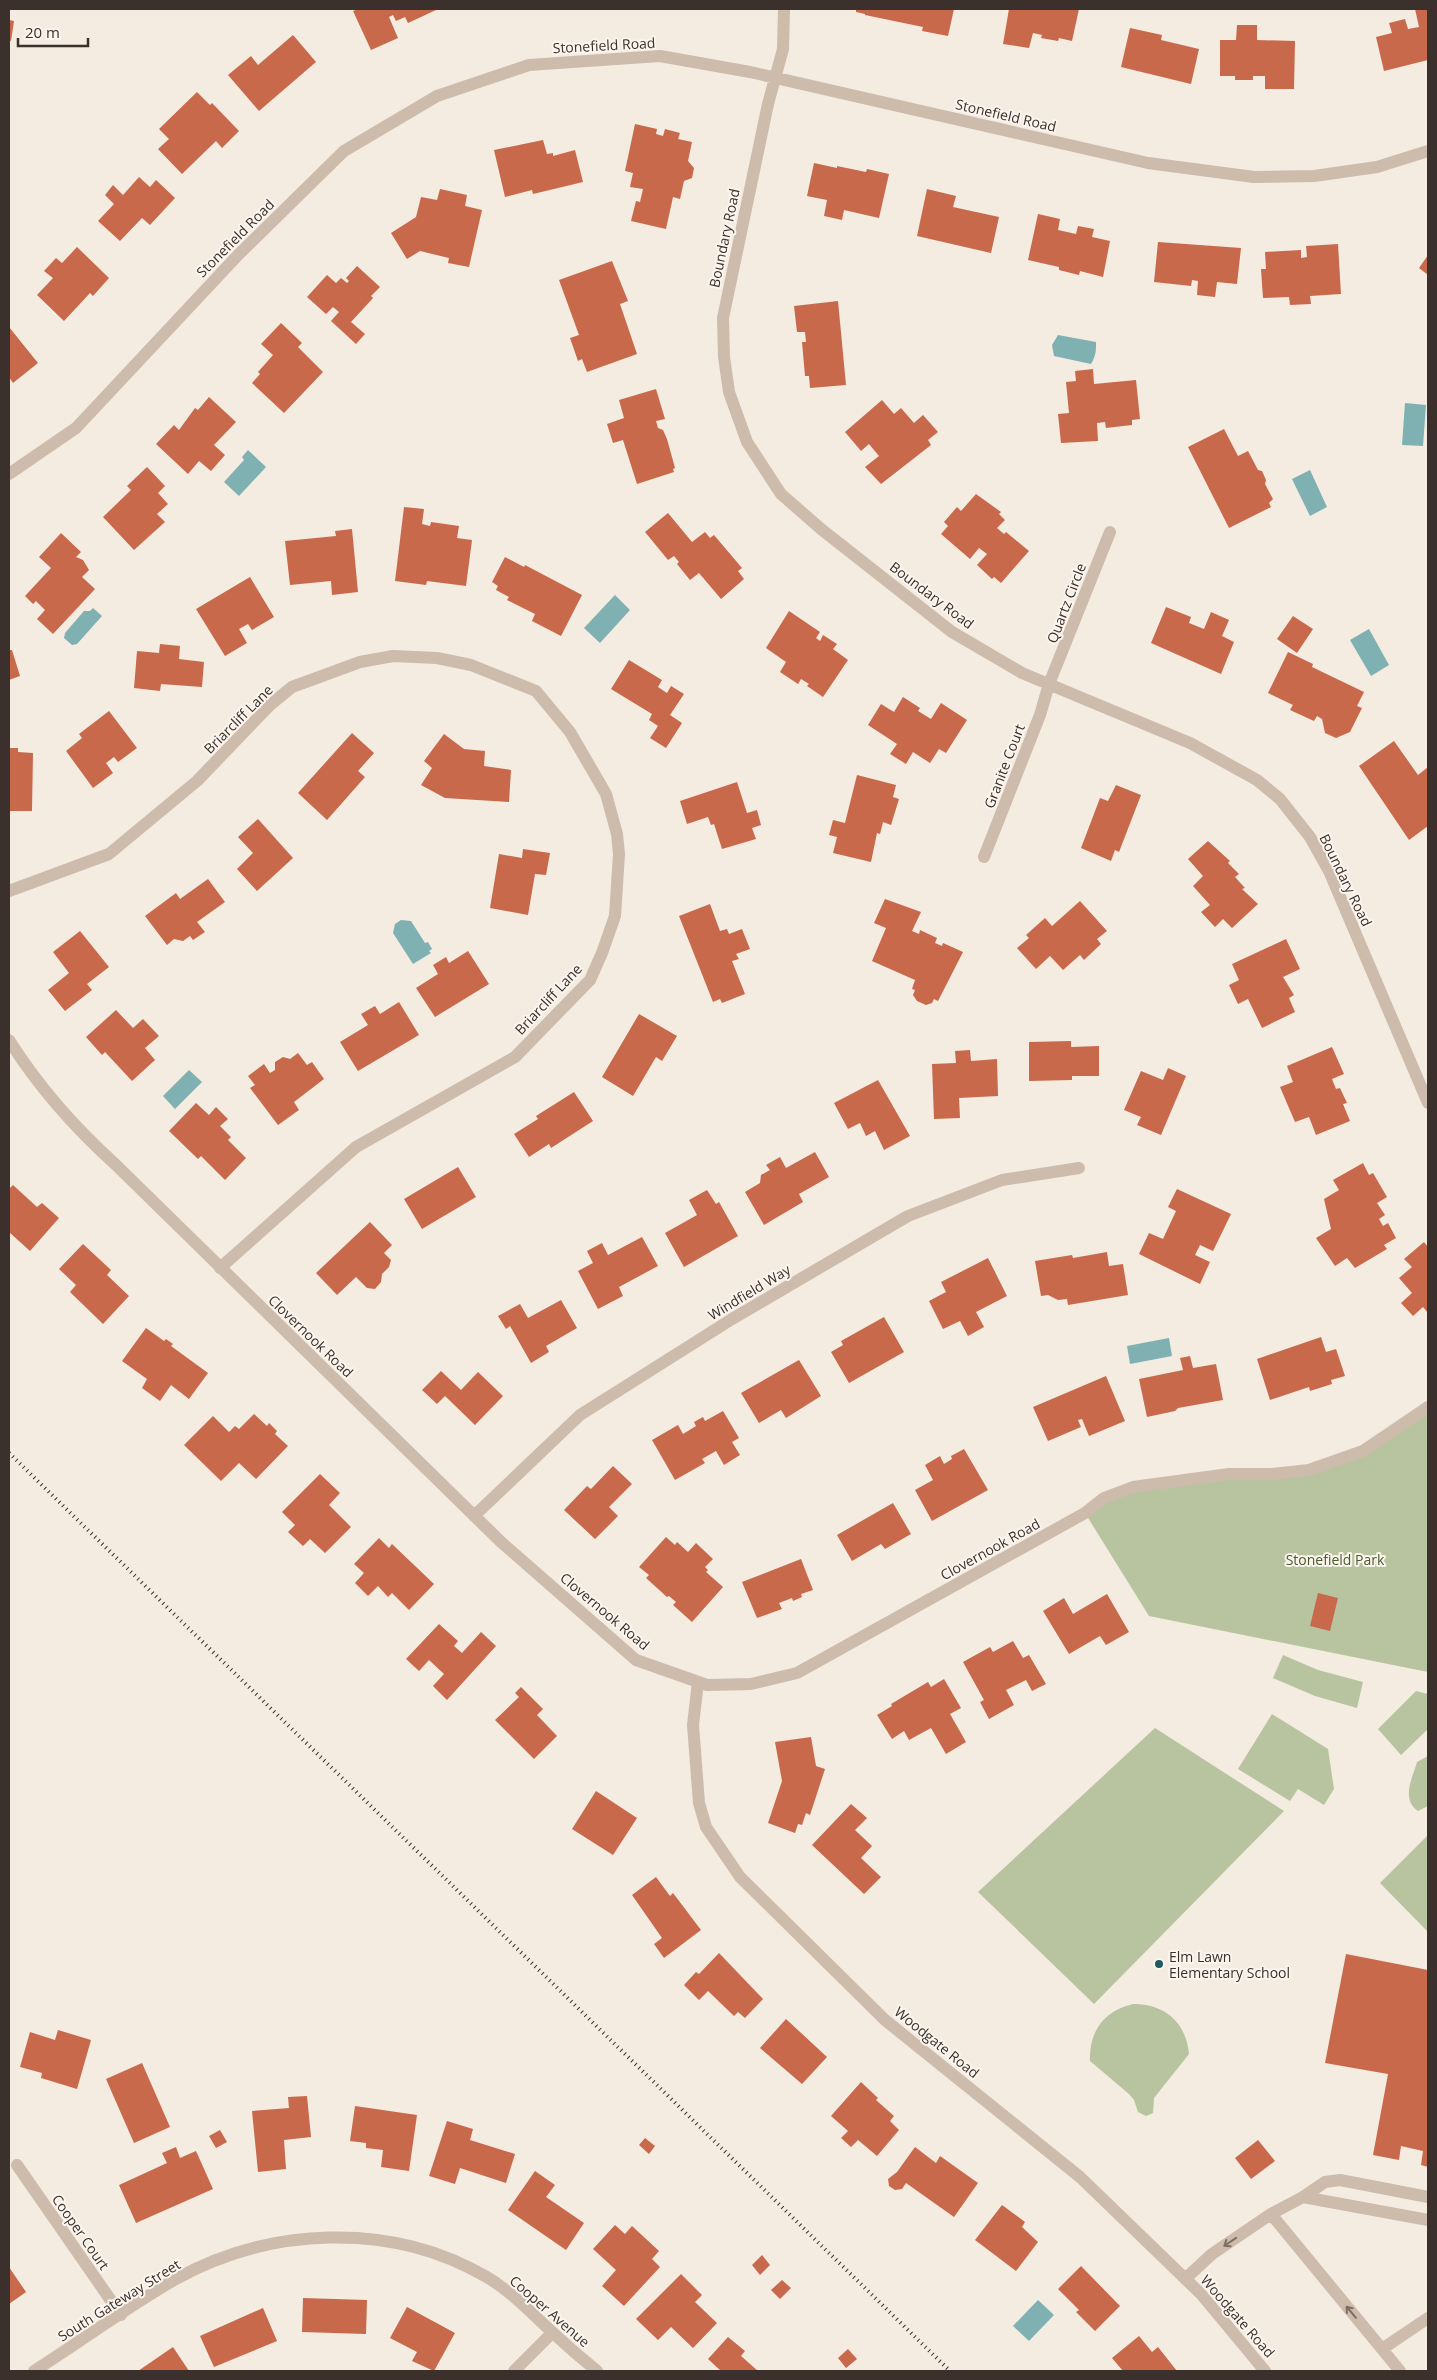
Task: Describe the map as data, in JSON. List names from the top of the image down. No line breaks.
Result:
{"streets":{"street":["Stonefield Road","Boundary Road","Quartz Circle","Briarcliff Lane","Granite Court","Windfield Way","Clovernook Road","Woodgate Road","Cooper Court","South Gateway Street","Cooper Avenue"]},"crossings":[["Stonefield Road","Boundary Road"],["Boundary Road","Quartz Circle"],["Boundary Road","Granite Court"],["Quartz Circle","Granite Court"],["Briarcliff Lane","Clovernook Road"],["Windfield Way","Clovernook Road"],["Clovernook Road","Woodgate Road"],["Cooper Court","South Gateway Street"],["South Gateway Street","Cooper Avenue"]],"parks":["Stonefield Park"],"places":["Elm Lawn Elementary School"],"scale_bar":"20 m"}
